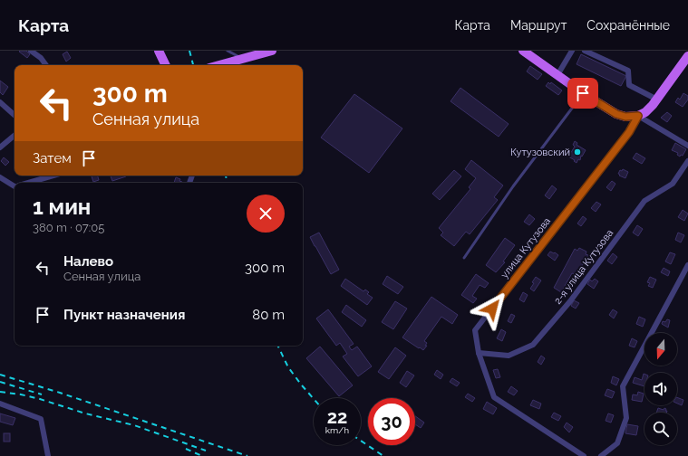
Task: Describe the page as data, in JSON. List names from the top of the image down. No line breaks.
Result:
{"streets":{"main road":["улица Кутузова"],"street":["2-я улица Кутузова"]},"crossings":[["улица Кутузова","2-я улица Кутузова"]],"places":["Кутузовский"],"north":"bottom","page":{"header":"Карта","nav":["Карта","Маршрут","Сохранённые"],"turn":["300 m","Сенная улица"],"then":"Затем","heading":["1 мин","380 m · 07:05"],"list":[{"name":"Налево","note":"Сенная улица","value":"300 m"},{"name":"Пункт назначения","value":"80 m"}],"speed":"22 km/h","limit":"30"}}
